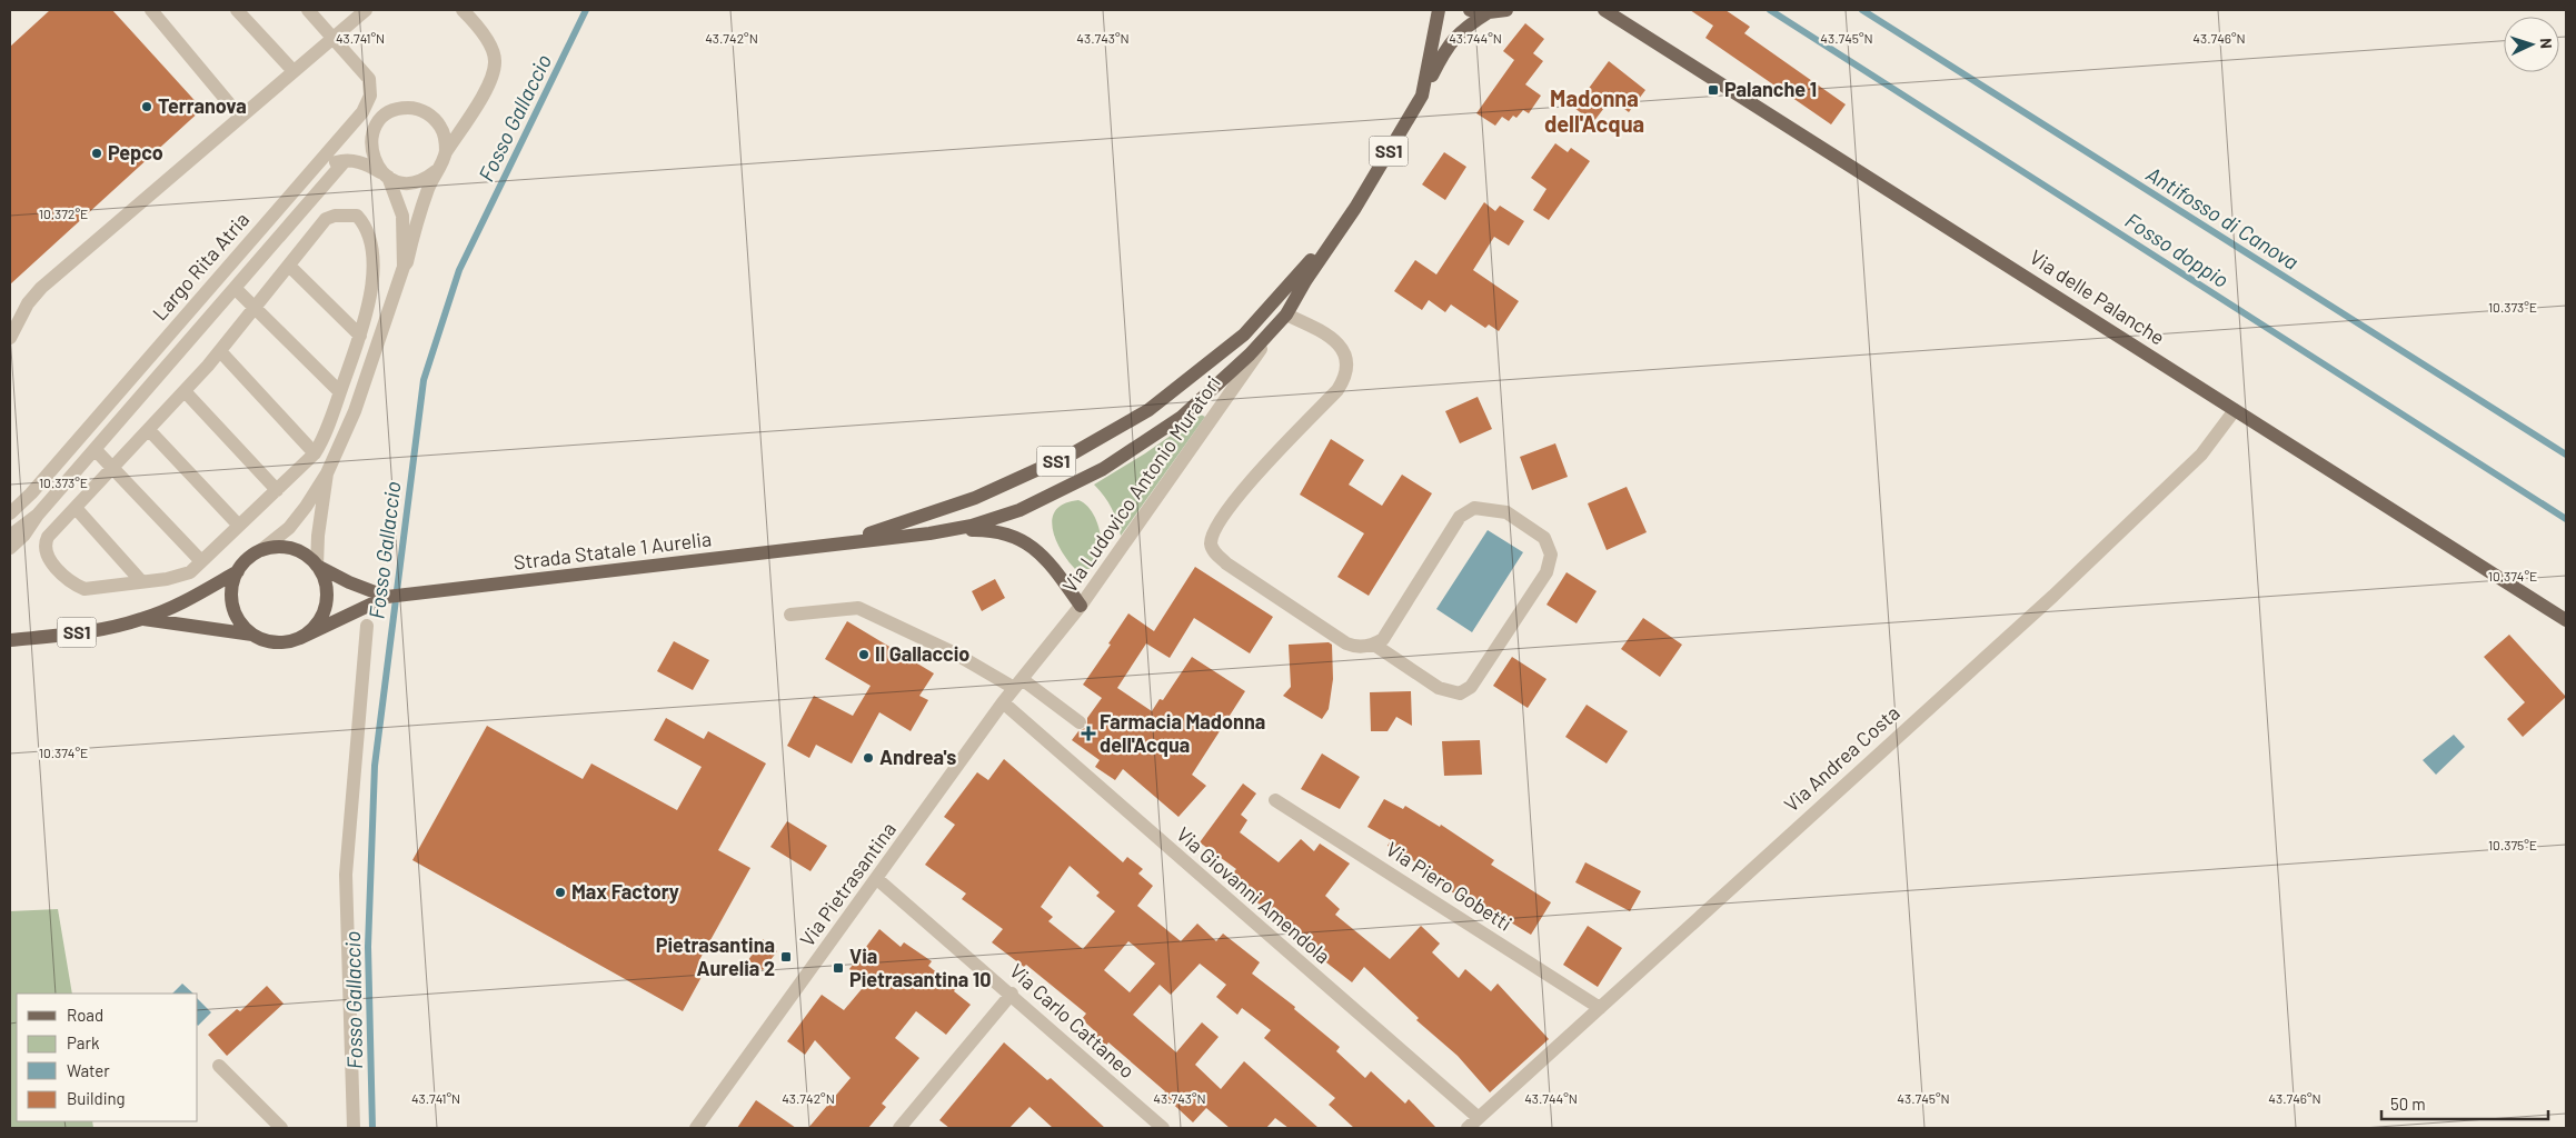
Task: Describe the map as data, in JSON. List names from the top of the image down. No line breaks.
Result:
{"streets":{"main road":["SS1","Via delle Palanche","Strada Statale 1 Aurelia"],"street":["Largo Rita Atria","Via Ludovico Antonio Muratori","Via Andrea Costa","Via Pietrasantina","Via Piero Gobetti","Via Giovanni Amendola","Via Carlo Cattaneo"]},"crossings":[["SS1","Strada Statale 1 Aurelia"],["Via delle Palanche","Via Andrea Costa"],["Via Ludovico Antonio Muratori","Strada Statale 1 Aurelia"],["Via Ludovico Antonio Muratori","Via Pietrasantina"],["Via Andrea Costa","Via Piero Gobetti"],["Via Andrea Costa","Via Giovanni Amendola"],["Via Pietrasantina","Via Giovanni Amendola"],["Via Pietrasantina","Via Carlo Cattaneo"]],"districts":["Madonna dell'Acqua"],"water":["Fosso Gallaccio","Antifosso di Canova","Fosso doppio"],"places":{"transit":["Palanche 1","Pietrasantina Aurelia 2","Via Pietrasantina 10"],"other":["Terranova","Pepco","Il Gallaccio","Andrea's","Max Factory"],"health":["Farmacia Madonna dell'Acqua"]},"legend":["Road","Park","Water","Building"],"scale_bar":"50 m","north":"right","coordinates":["43.741°N","43.742°N","43.743°N","43.744°N","43.745°N","43.746°N","10.372°E","10.373°E","10.374°E","10.375°E"]}
